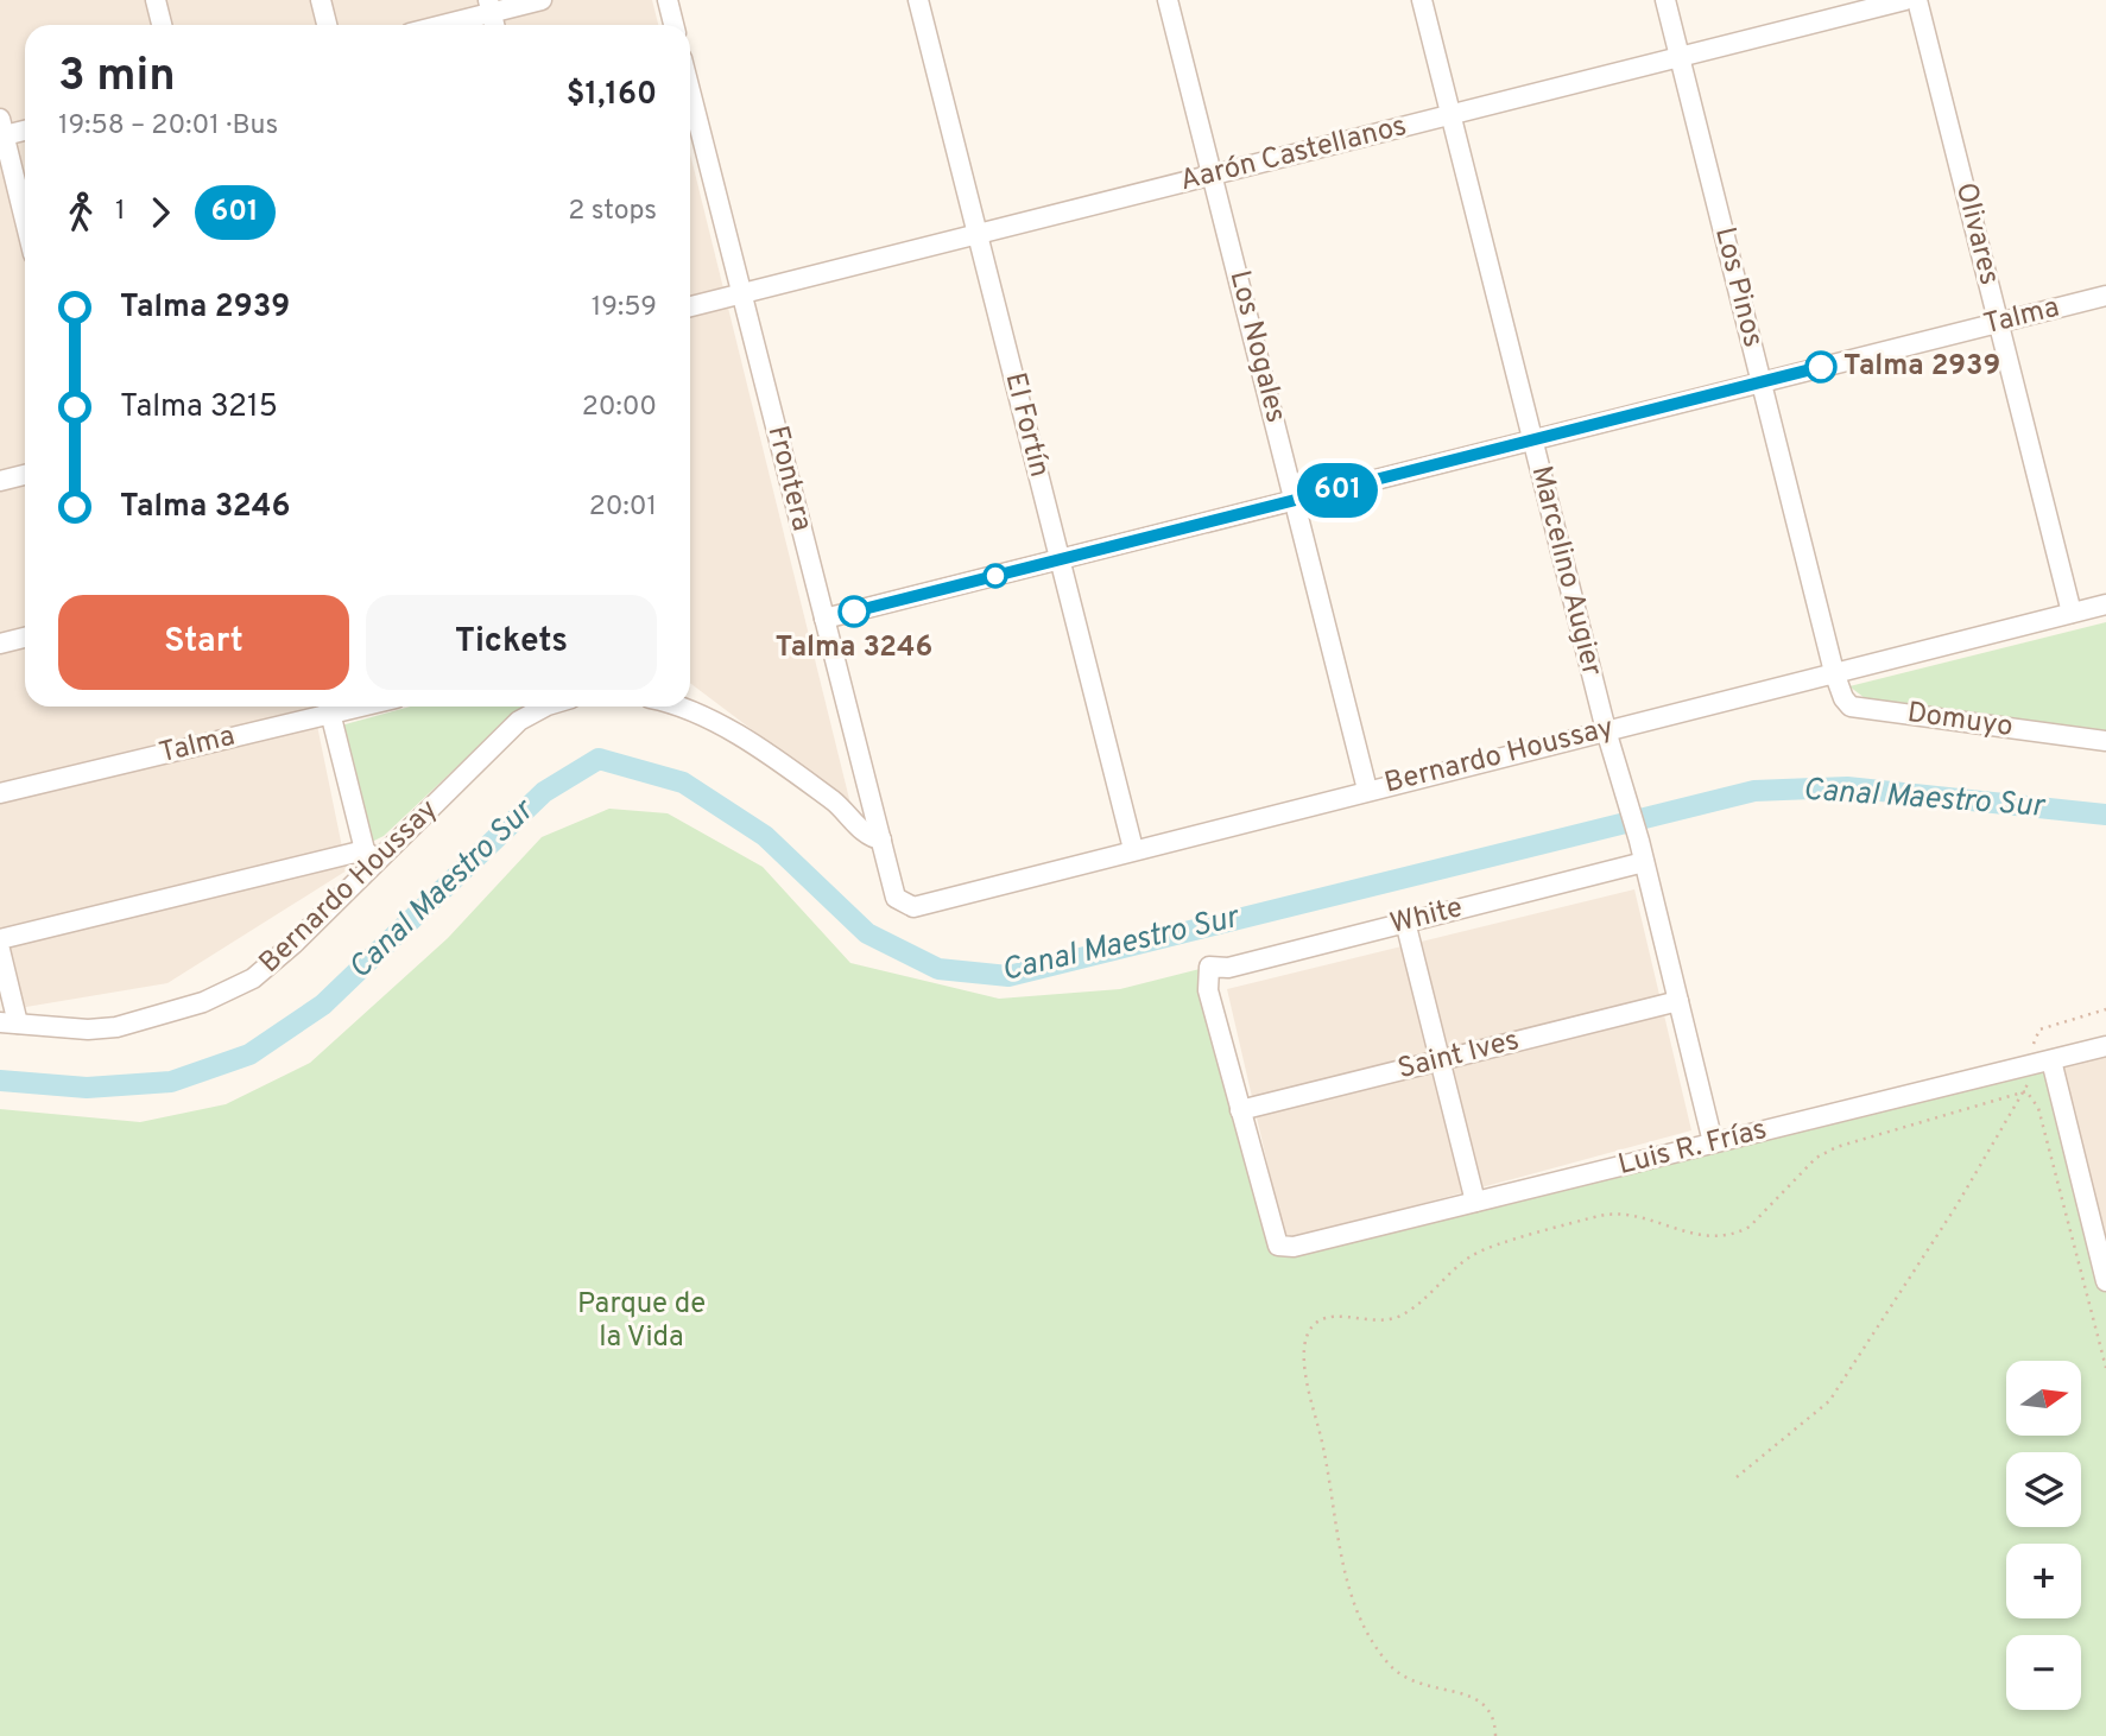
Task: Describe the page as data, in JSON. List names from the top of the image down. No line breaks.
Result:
{"streets":{"street":["Aarón Castellanos","Olivares","Los Pinos","Talma","Los Nogales","El Fortín","Frontera","Marcelino Augier","Domuyo","Bernardo Houssay","White","Saint Ives","Luis R. Frías"]},"crossings":[["Aarón Castellanos","Los Pinos"],["Aarón Castellanos","Los Nogales"],["Aarón Castellanos","El Fortín"],["Aarón Castellanos","Frontera"],["Aarón Castellanos","Marcelino Augier"],["Olivares","Talma"],["Olivares","Bernardo Houssay"],["Los Pinos","Talma"],["Los Pinos","Domuyo"],["Los Pinos","Bernardo Houssay"],["Talma","Los Nogales"],["Talma","El Fortín"],["Talma","Frontera"],["Talma","Marcelino Augier"],["Los Nogales","Bernardo Houssay"],["El Fortín","Bernardo Houssay"],["Frontera","Bernardo Houssay"],["Marcelino Augier","Bernardo Houssay"],["Marcelino Augier","White"],["Marcelino Augier","Saint Ives"],["Marcelino Augier","Luis R. Frías"],["Domuyo","Bernardo Houssay"],["White","Saint Ives"],["White","Luis R. Frías"],["Saint Ives","Luis R. Frías"]],"water":["Canal Maestro Sur"],"parks":["Parque de la Vida"],"places":["Talma 2939","Talma 3246"],"lines":["bus line 601"],"north":"right","page":{"on_map":"601","heading":["3 min","19:58 – 20:01 · Bus","$1,160"],"legs":["1","601","2 stops"],"list":[{"name":"Talma 2939","value":"19:59"},{"name":"Talma 3215","value":"20:00"},{"name":"Talma 3246","value":"20:01"}],"buttons":["Start","Tickets"],"map_buttons":["+","−"]}}
